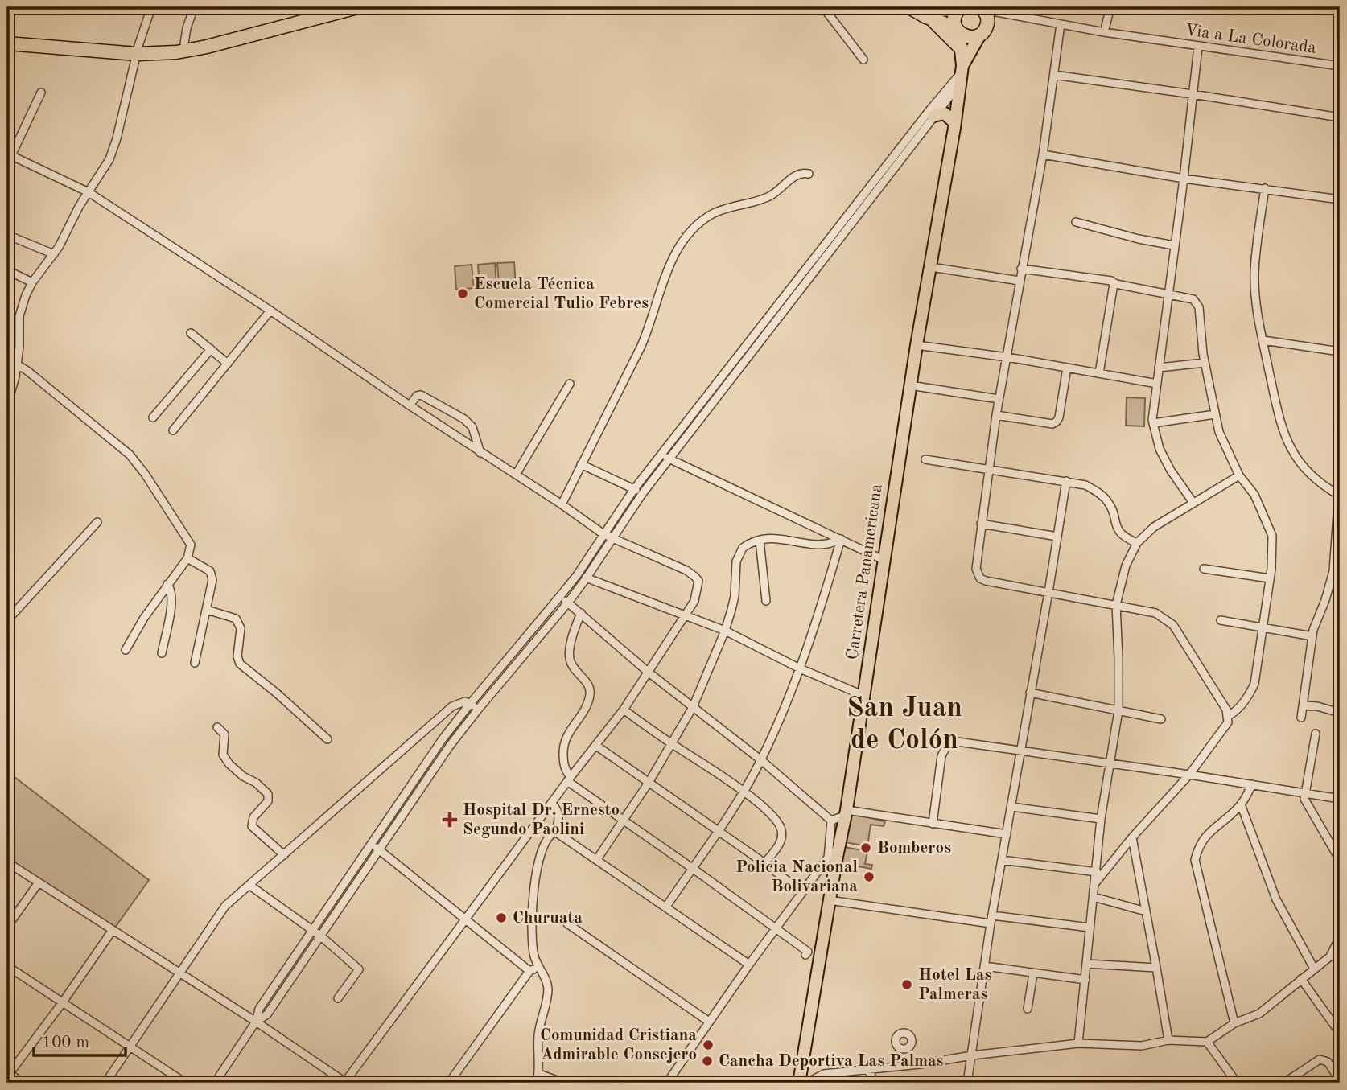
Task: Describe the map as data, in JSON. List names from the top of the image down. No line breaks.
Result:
{"streets":{"main road":["Carretera Panamericana"],"street":["Via a La Colorada"]},"crossings":[["Via a La Colorada","Carretera Panamericana"]],"districts":["San Juan de Colón"],"places":{"other":["Escuela Técnica Comercial Tulio Febres","Bomberos","Policia Nacional Bolivariana","Churuata","Hotel Las Palmeras","Comunidad Cristiana Admirable Consejero","Cancha Deportiva Las Palmas"],"health":["Hospital Dr. Ernesto Segundo Paolini"]},"scale_bar":"100 m"}
